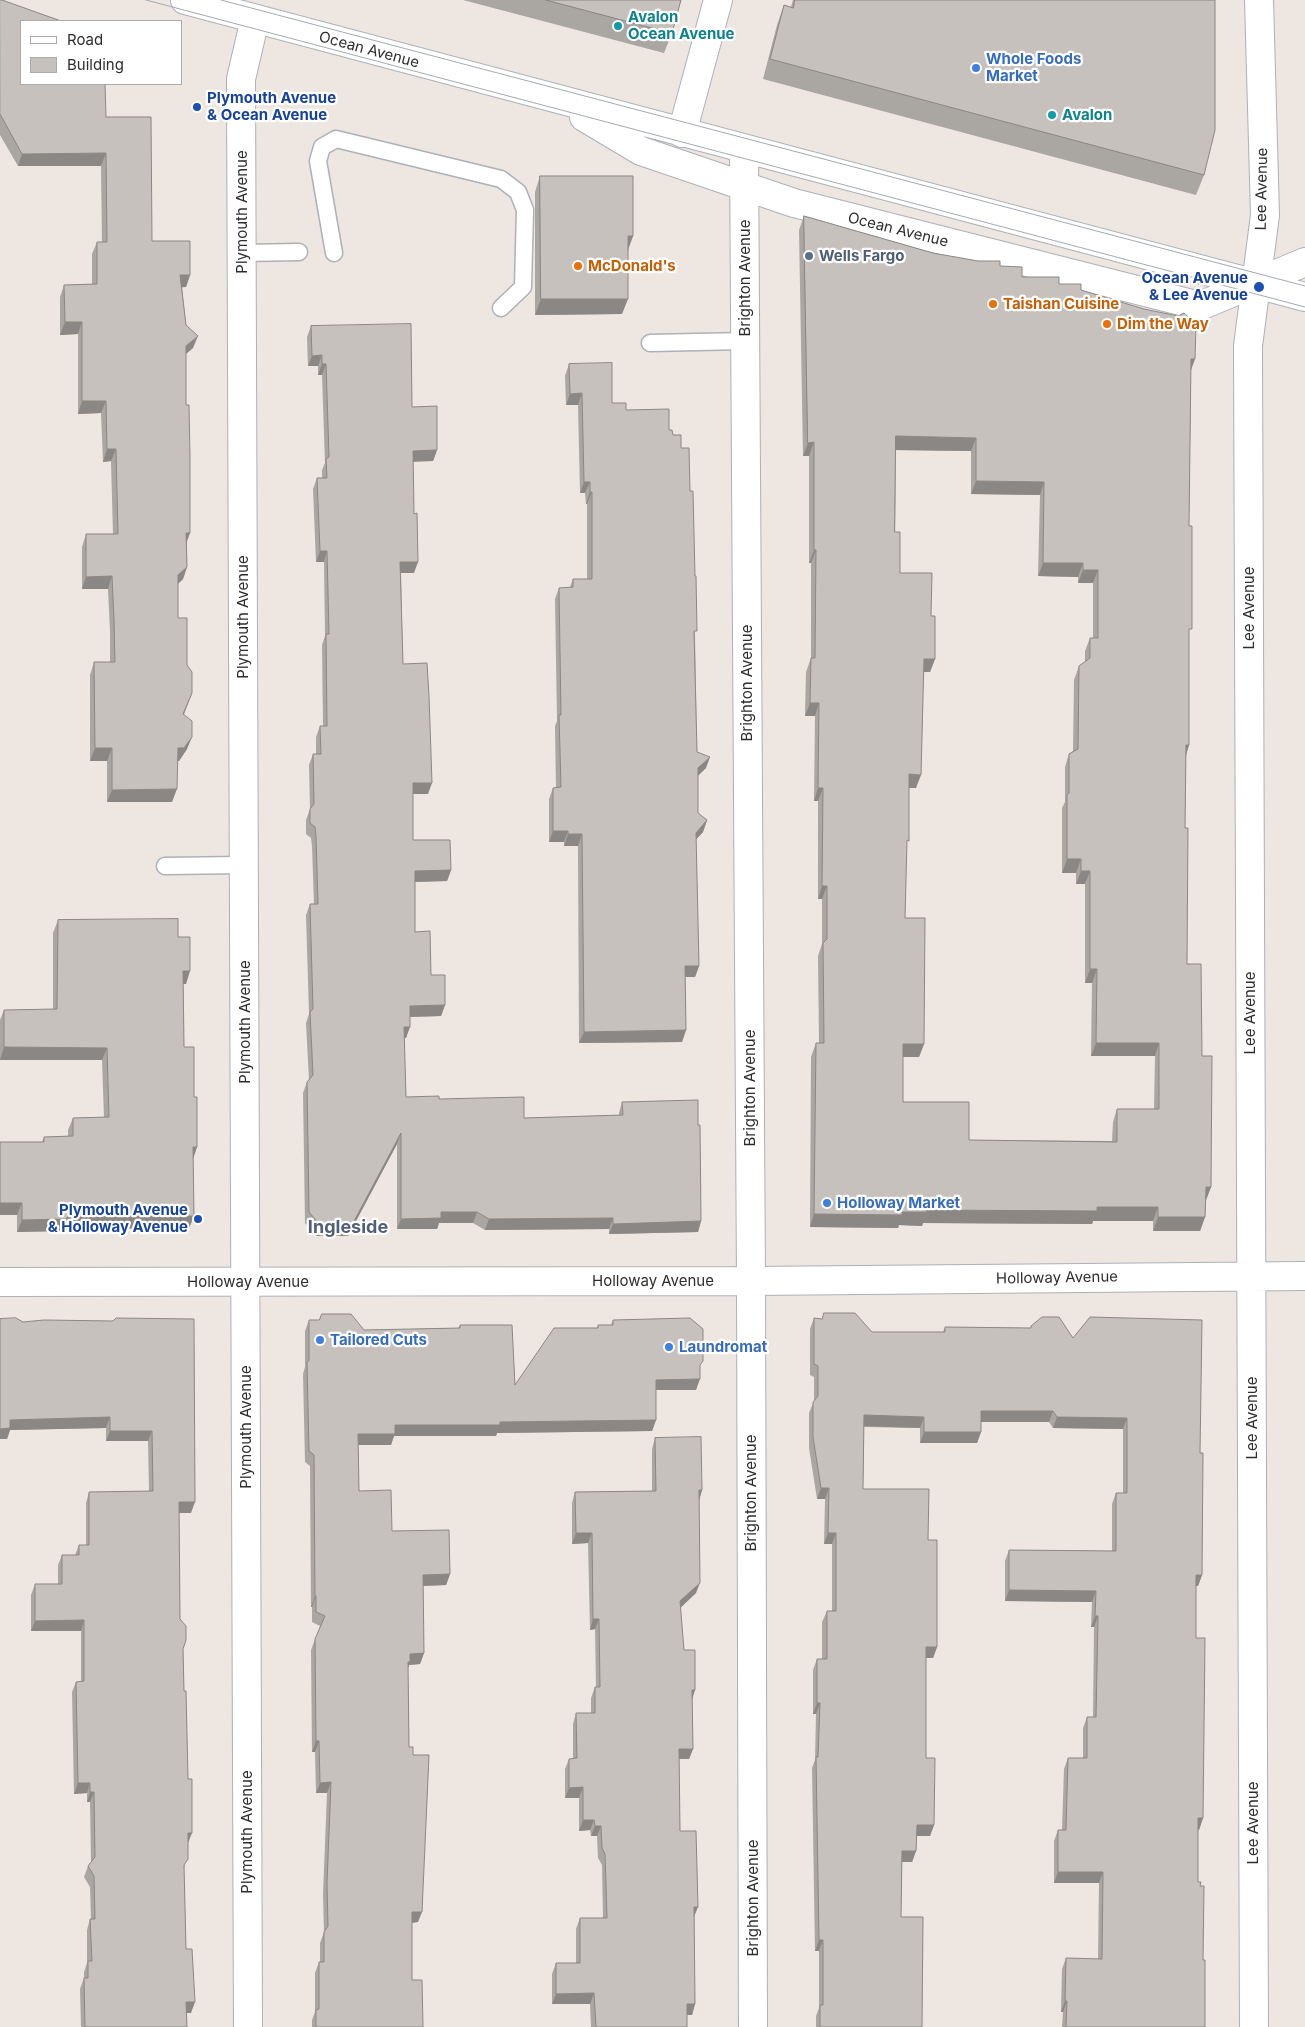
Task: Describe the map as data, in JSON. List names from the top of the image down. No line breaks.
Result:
{"streets":{"street":["Ocean Avenue","Lee Avenue","Plymouth Avenue","Brighton Avenue","Holloway Avenue"]},"crossings":[["Ocean Avenue","Lee Avenue"],["Ocean Avenue","Plymouth Avenue"],["Ocean Avenue","Brighton Avenue"],["Lee Avenue","Holloway Avenue"],["Plymouth Avenue","Holloway Avenue"],["Brighton Avenue","Holloway Avenue"]],"districts":["Ingleside"],"places":["Avalon Ocean Avenue","Whole Foods Market","Plymouth Avenue & Ocean Avenue","Avalon","Wells Fargo","McDonald's","Ocean Avenue & Lee Avenue","Taishan Cuisine","Dim the Way","Holloway Market","Plymouth Avenue & Holloway Avenue","Tailored Cuts","Laundromat"],"legend":["Road","Building"]}
